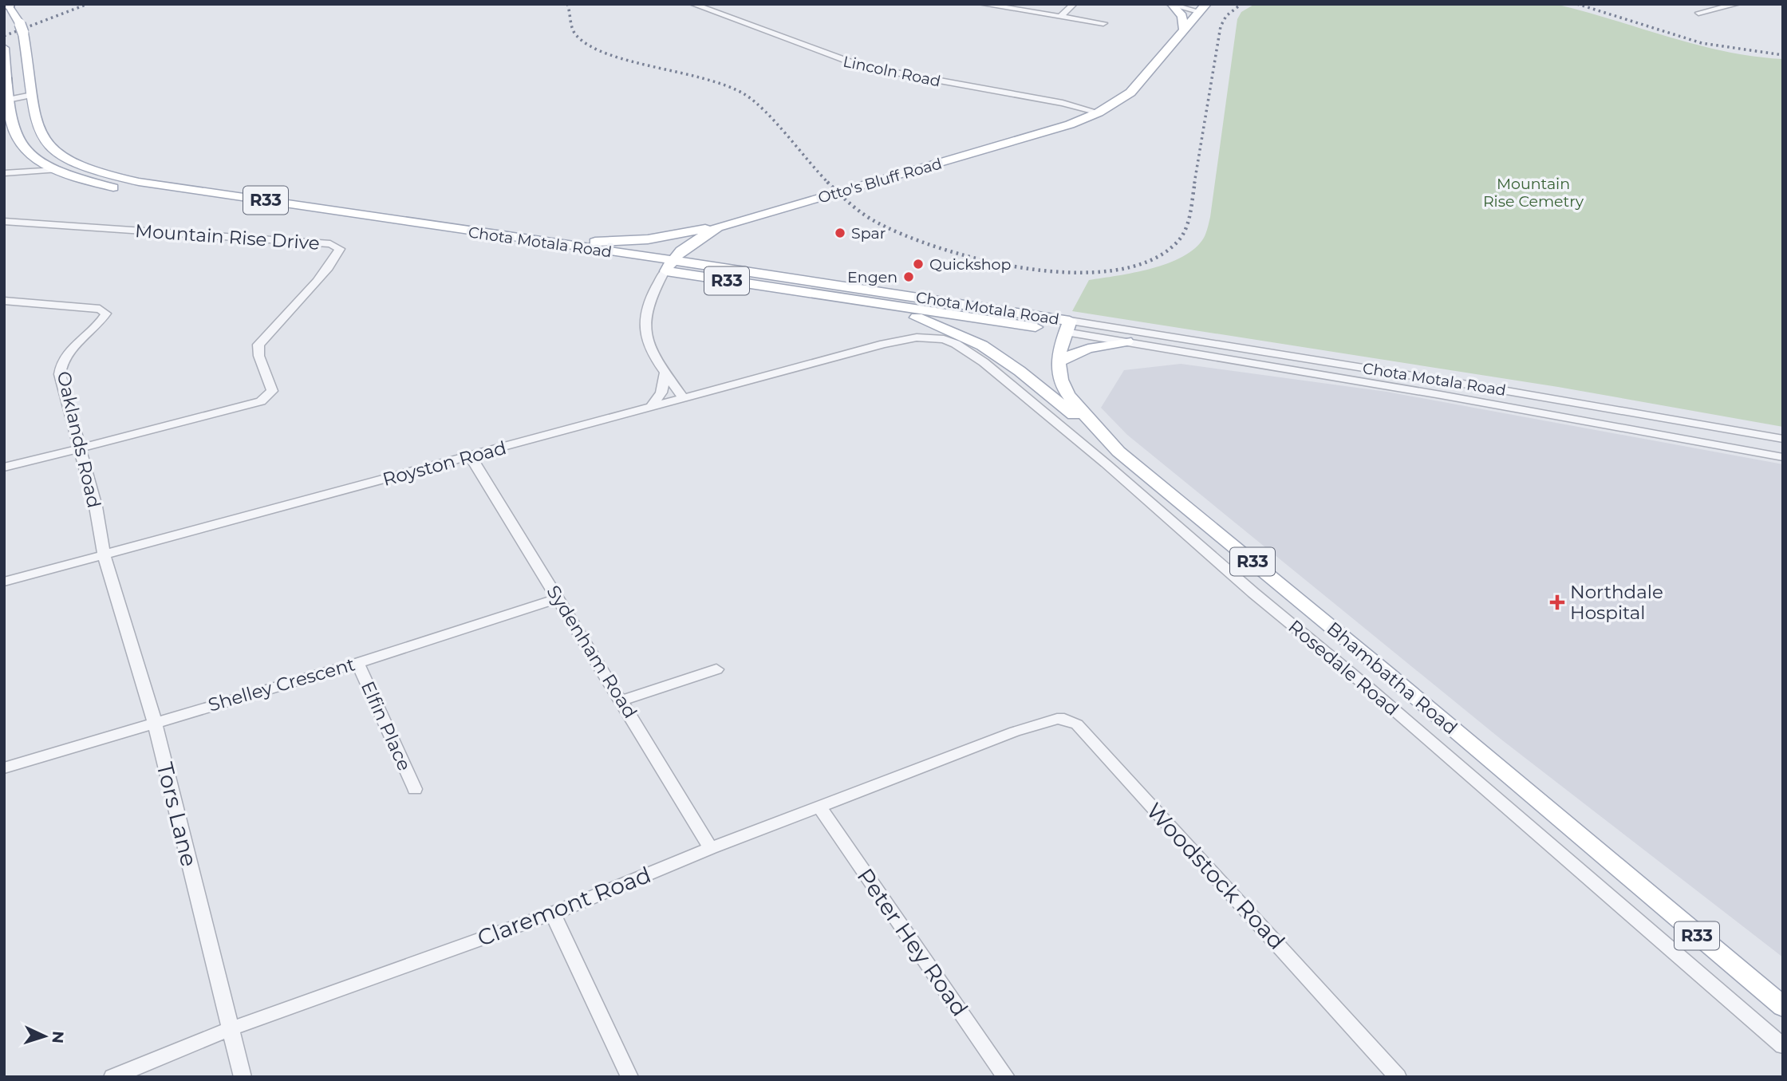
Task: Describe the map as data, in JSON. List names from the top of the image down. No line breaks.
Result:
{"streets":{"main road":["Otto's Bluff Road","R33","Chota Motala Road","Bhambatha Road"],"street":["Lincoln Road","Mountain Rise Drive","Oaklands Road","Royston Road","Sydenham Road","Rosedale Road","Shelley Crescent","Elfin Place","Tors Lane","Woodstock Road","Claremont Road","Peter Hey Road"]},"crossings":[["Lincoln Road","Otto's Bluff Road"],["Otto's Bluff Road","Chota Motala Road"],["Otto's Bluff Road","Royston Road"],["Mountain Rise Drive","Oaklands Road"],["Chota Motala Road","Bhambatha Road"],["Oaklands Road","Royston Road"],["Oaklands Road","Tors Lane"],["Royston Road","Sydenham Road"],["Royston Road","Rosedale Road"],["Royston Road","Tors Lane"],["Sydenham Road","Shelley Crescent"],["Sydenham Road","Claremont Road"],["Shelley Crescent","Elfin Place"],["Shelley Crescent","Tors Lane"],["Tors Lane","Claremont Road"],["Woodstock Road","Claremont Road"],["Claremont Road","Peter Hey Road"]],"parks":["Mountain Rise Cemetry"],"places":{"other":["Spar","Quickshop","Engen"],"health":["Northdale Hospital"]},"north":"right"}
